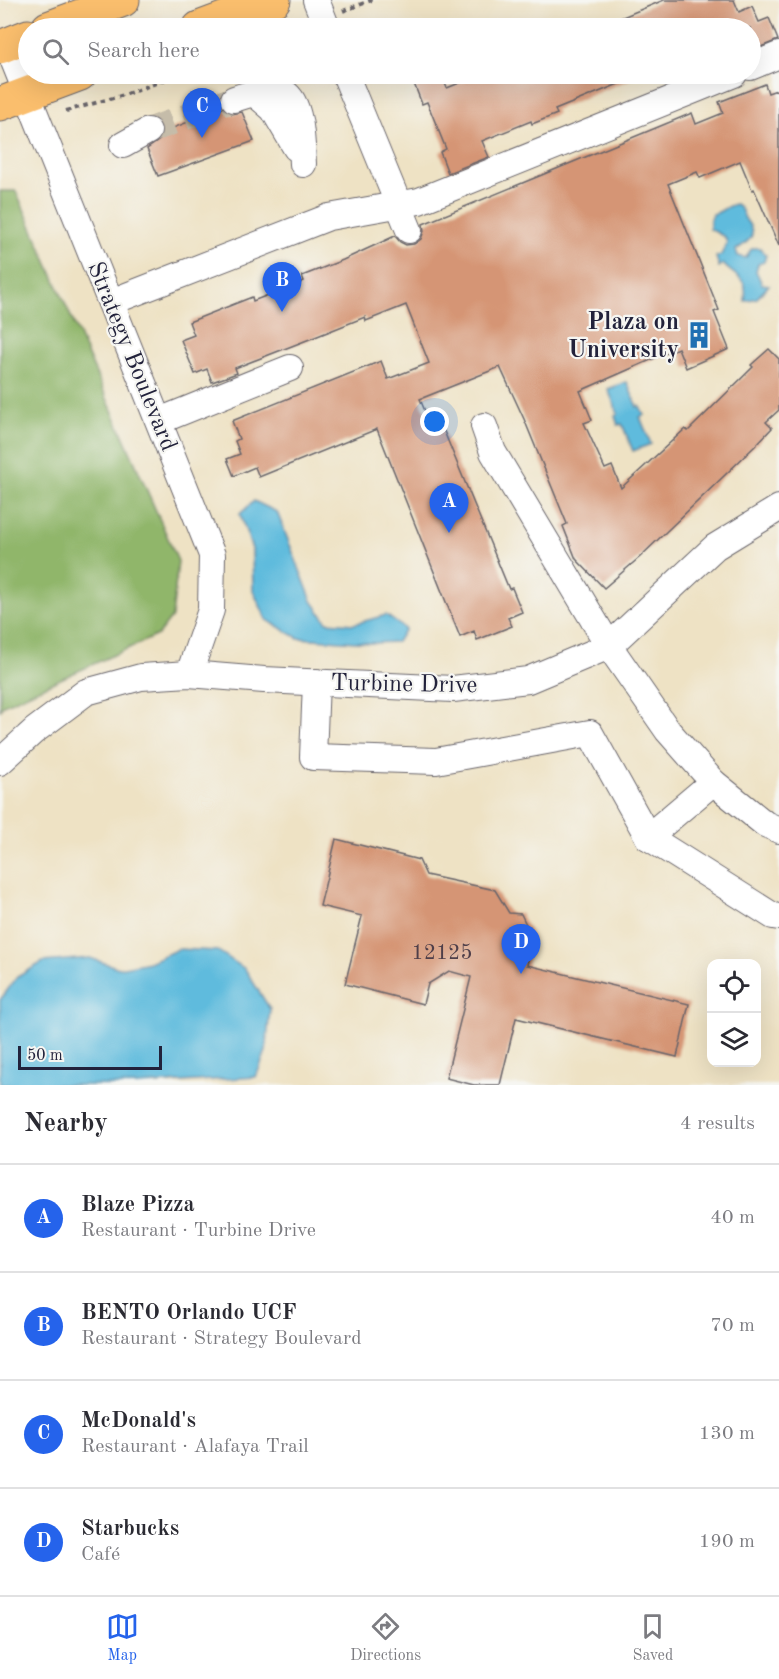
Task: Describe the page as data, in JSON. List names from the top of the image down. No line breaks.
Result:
{"streets":{"street":["Strategy Boulevard","Turbine Drive"]},"crossings":[["Strategy Boulevard","Turbine Drive"]],"places":{"building":["Plaza on University"]},"house_numbers":["12125"],"scale_bar":"50 m","page":{"search":"Search here","pins":["C","B","A","D"],"scale":"50 m","heading":["Nearby","4 results"],"list":[{"mark":"A","name":"Blaze Pizza","note":"Restaurant · Turbine Drive","value":"40 m"},{"mark":"B","name":"BENTO Orlando UCF","note":"Restaurant · Strategy Boulevard","value":"70 m"},{"mark":"C","name":"McDonald's","note":"Restaurant · Alafaya Trail","value":"130 m"},{"mark":"D","name":"Starbucks","note":"Café","value":"190 m"}],"nav":["Map","Directions","Saved"]}}
